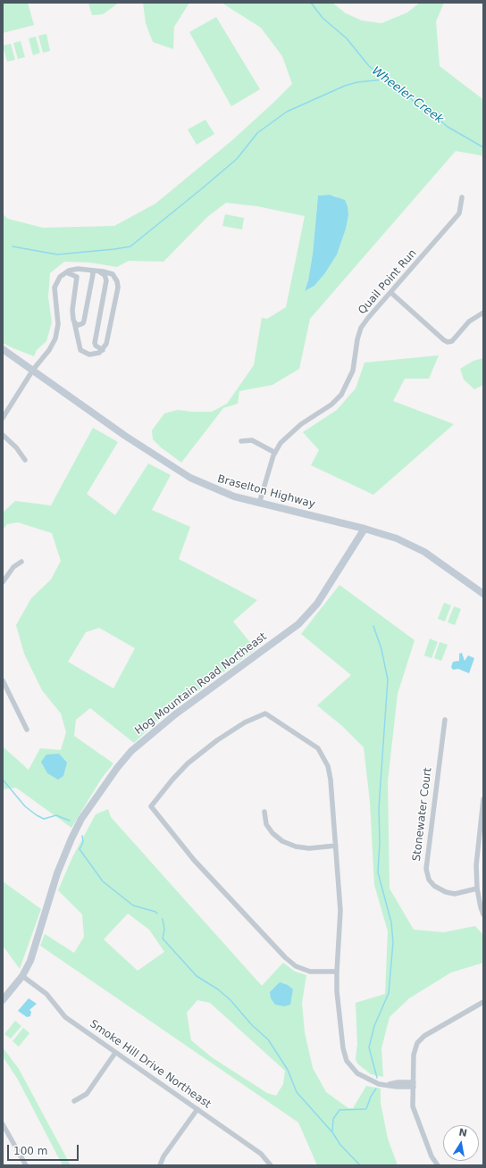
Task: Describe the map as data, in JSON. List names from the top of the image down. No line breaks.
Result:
{"streets":{"street":["Quail Point Run","Braselton Highway","Hog Mountain Road Northeast","Stonewater Court","Smoke Hill Drive Northeast"]},"crossings":[["Quail Point Run","Braselton Highway"],["Braselton Highway","Hog Mountain Road Northeast"],["Hog Mountain Road Northeast","Smoke Hill Drive Northeast"]],"water":["Wheeler Creek"],"scale_bar":"100 m","north":"top"}
